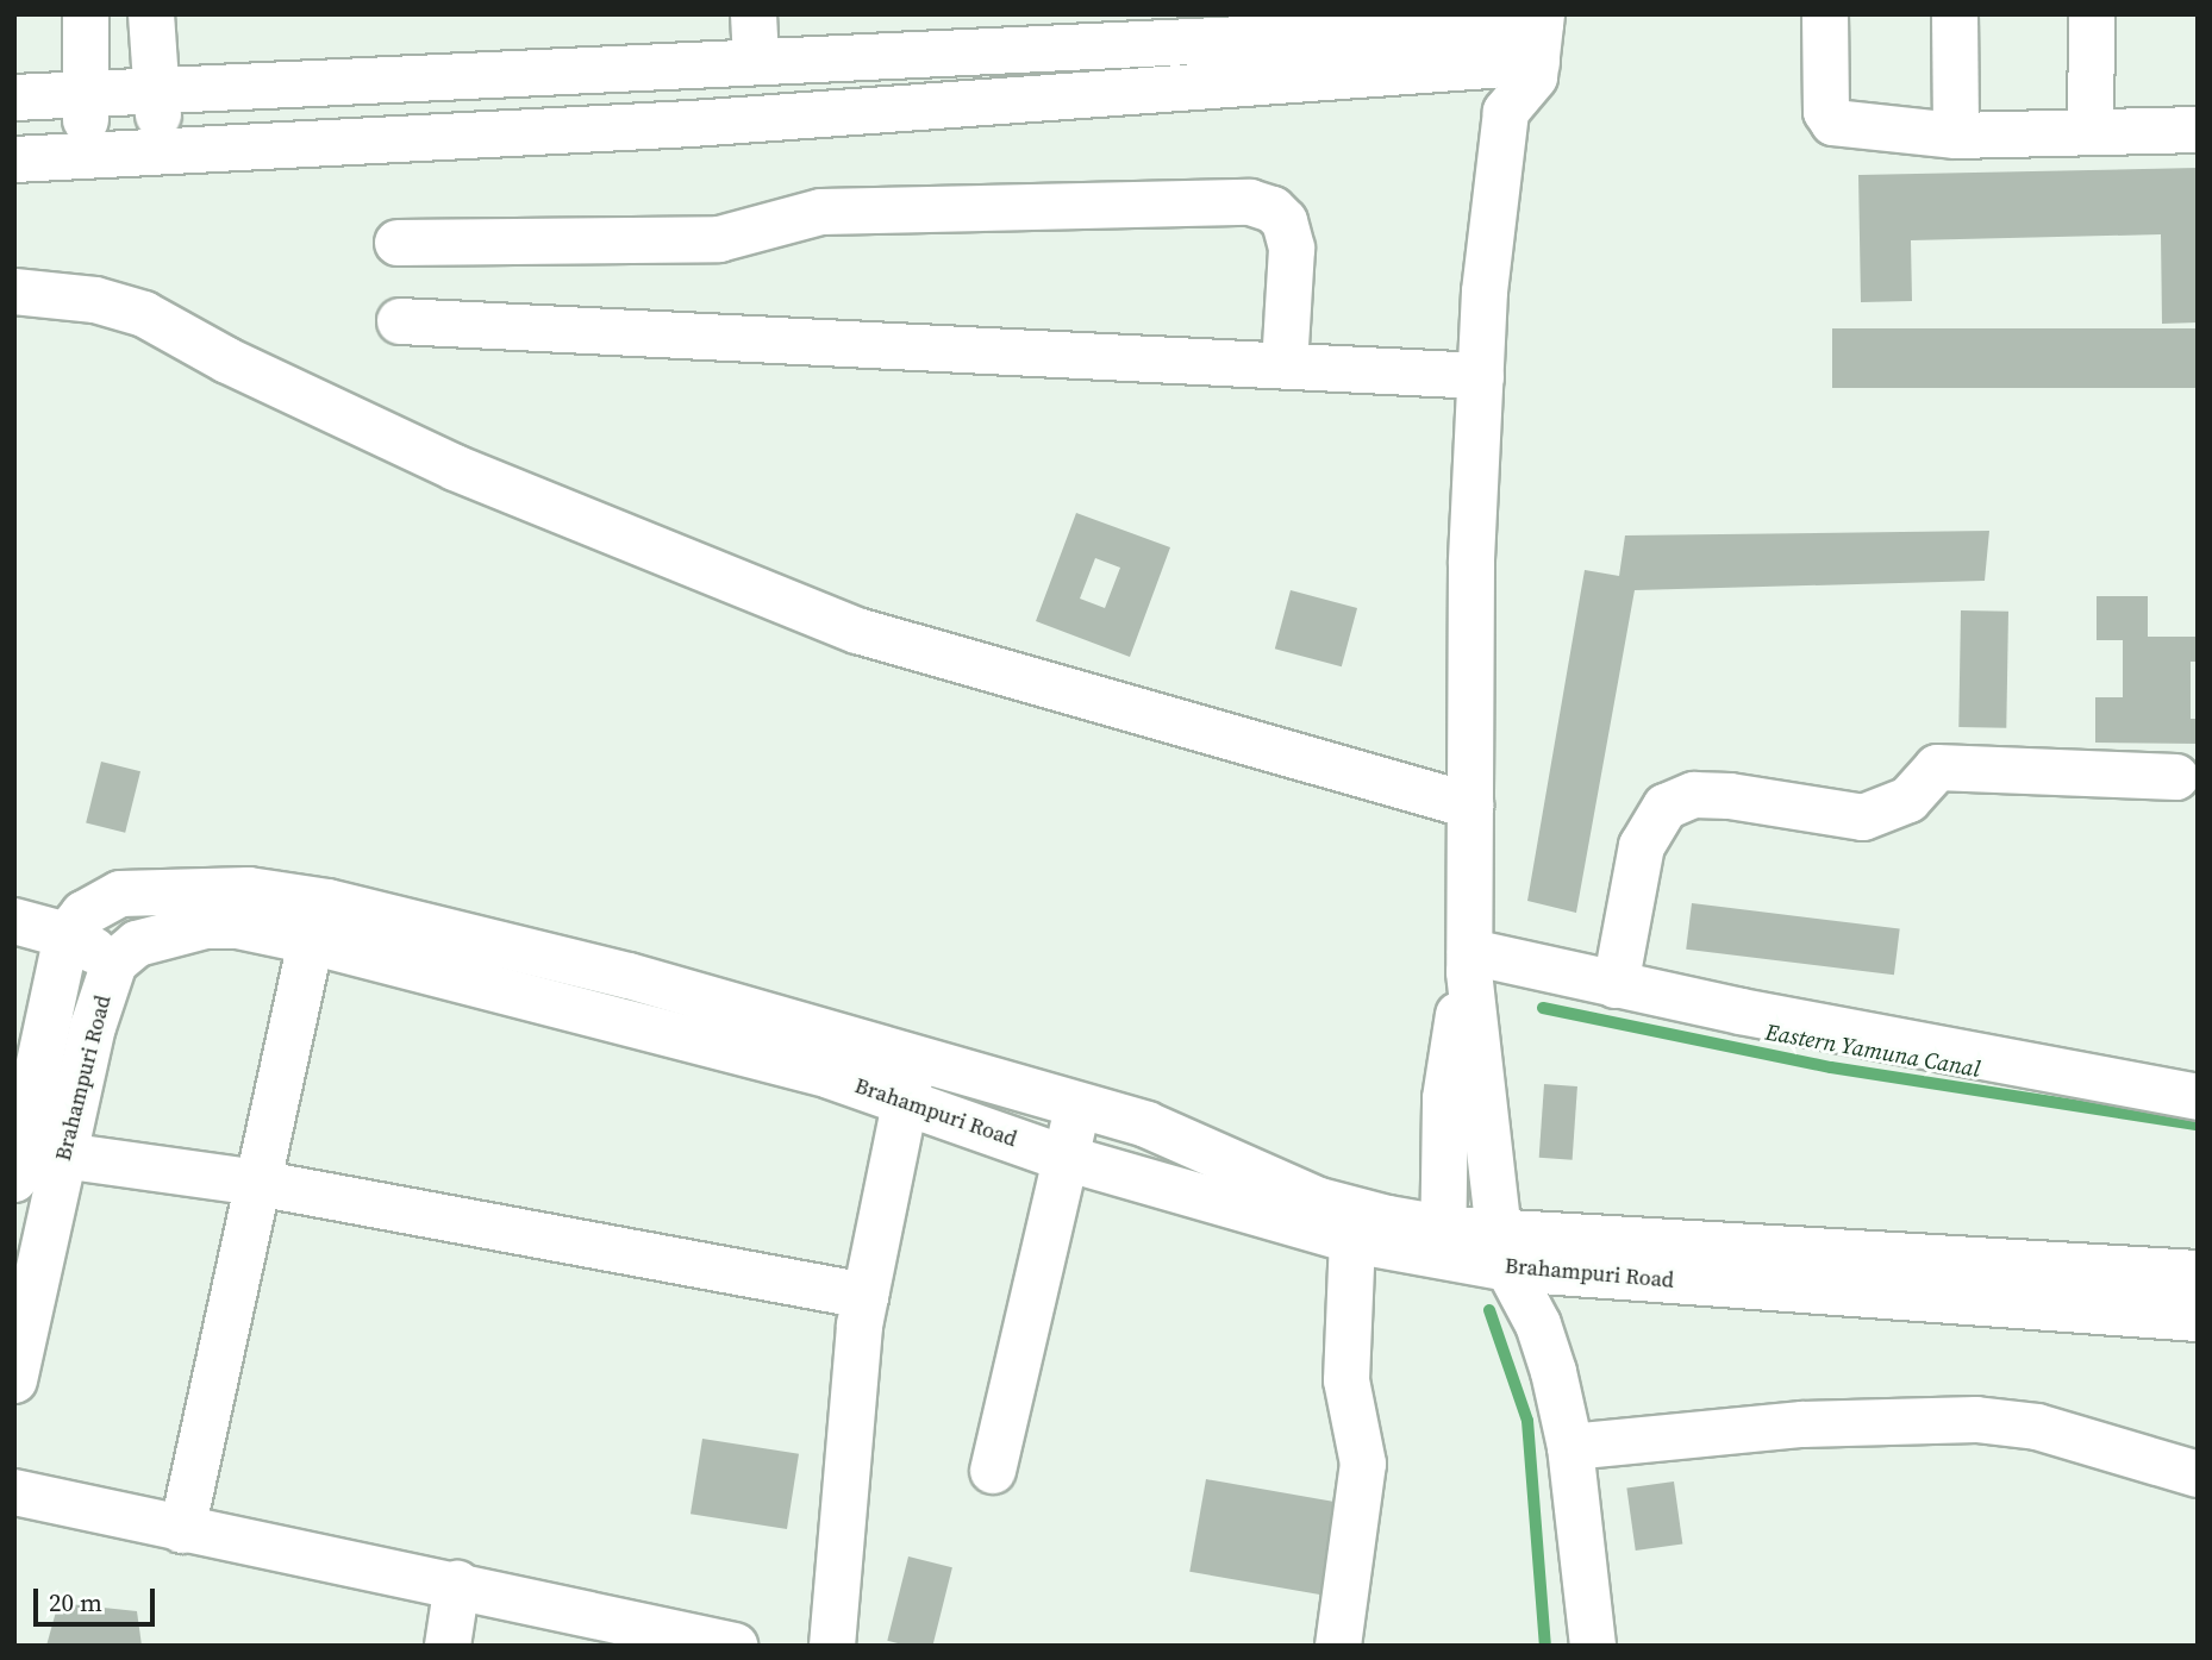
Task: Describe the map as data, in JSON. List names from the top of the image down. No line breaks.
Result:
{"streets":{"street":["Brahampuri Road"]},"water":["Eastern Yamuna Canal"],"scale_bar":"20 m"}
